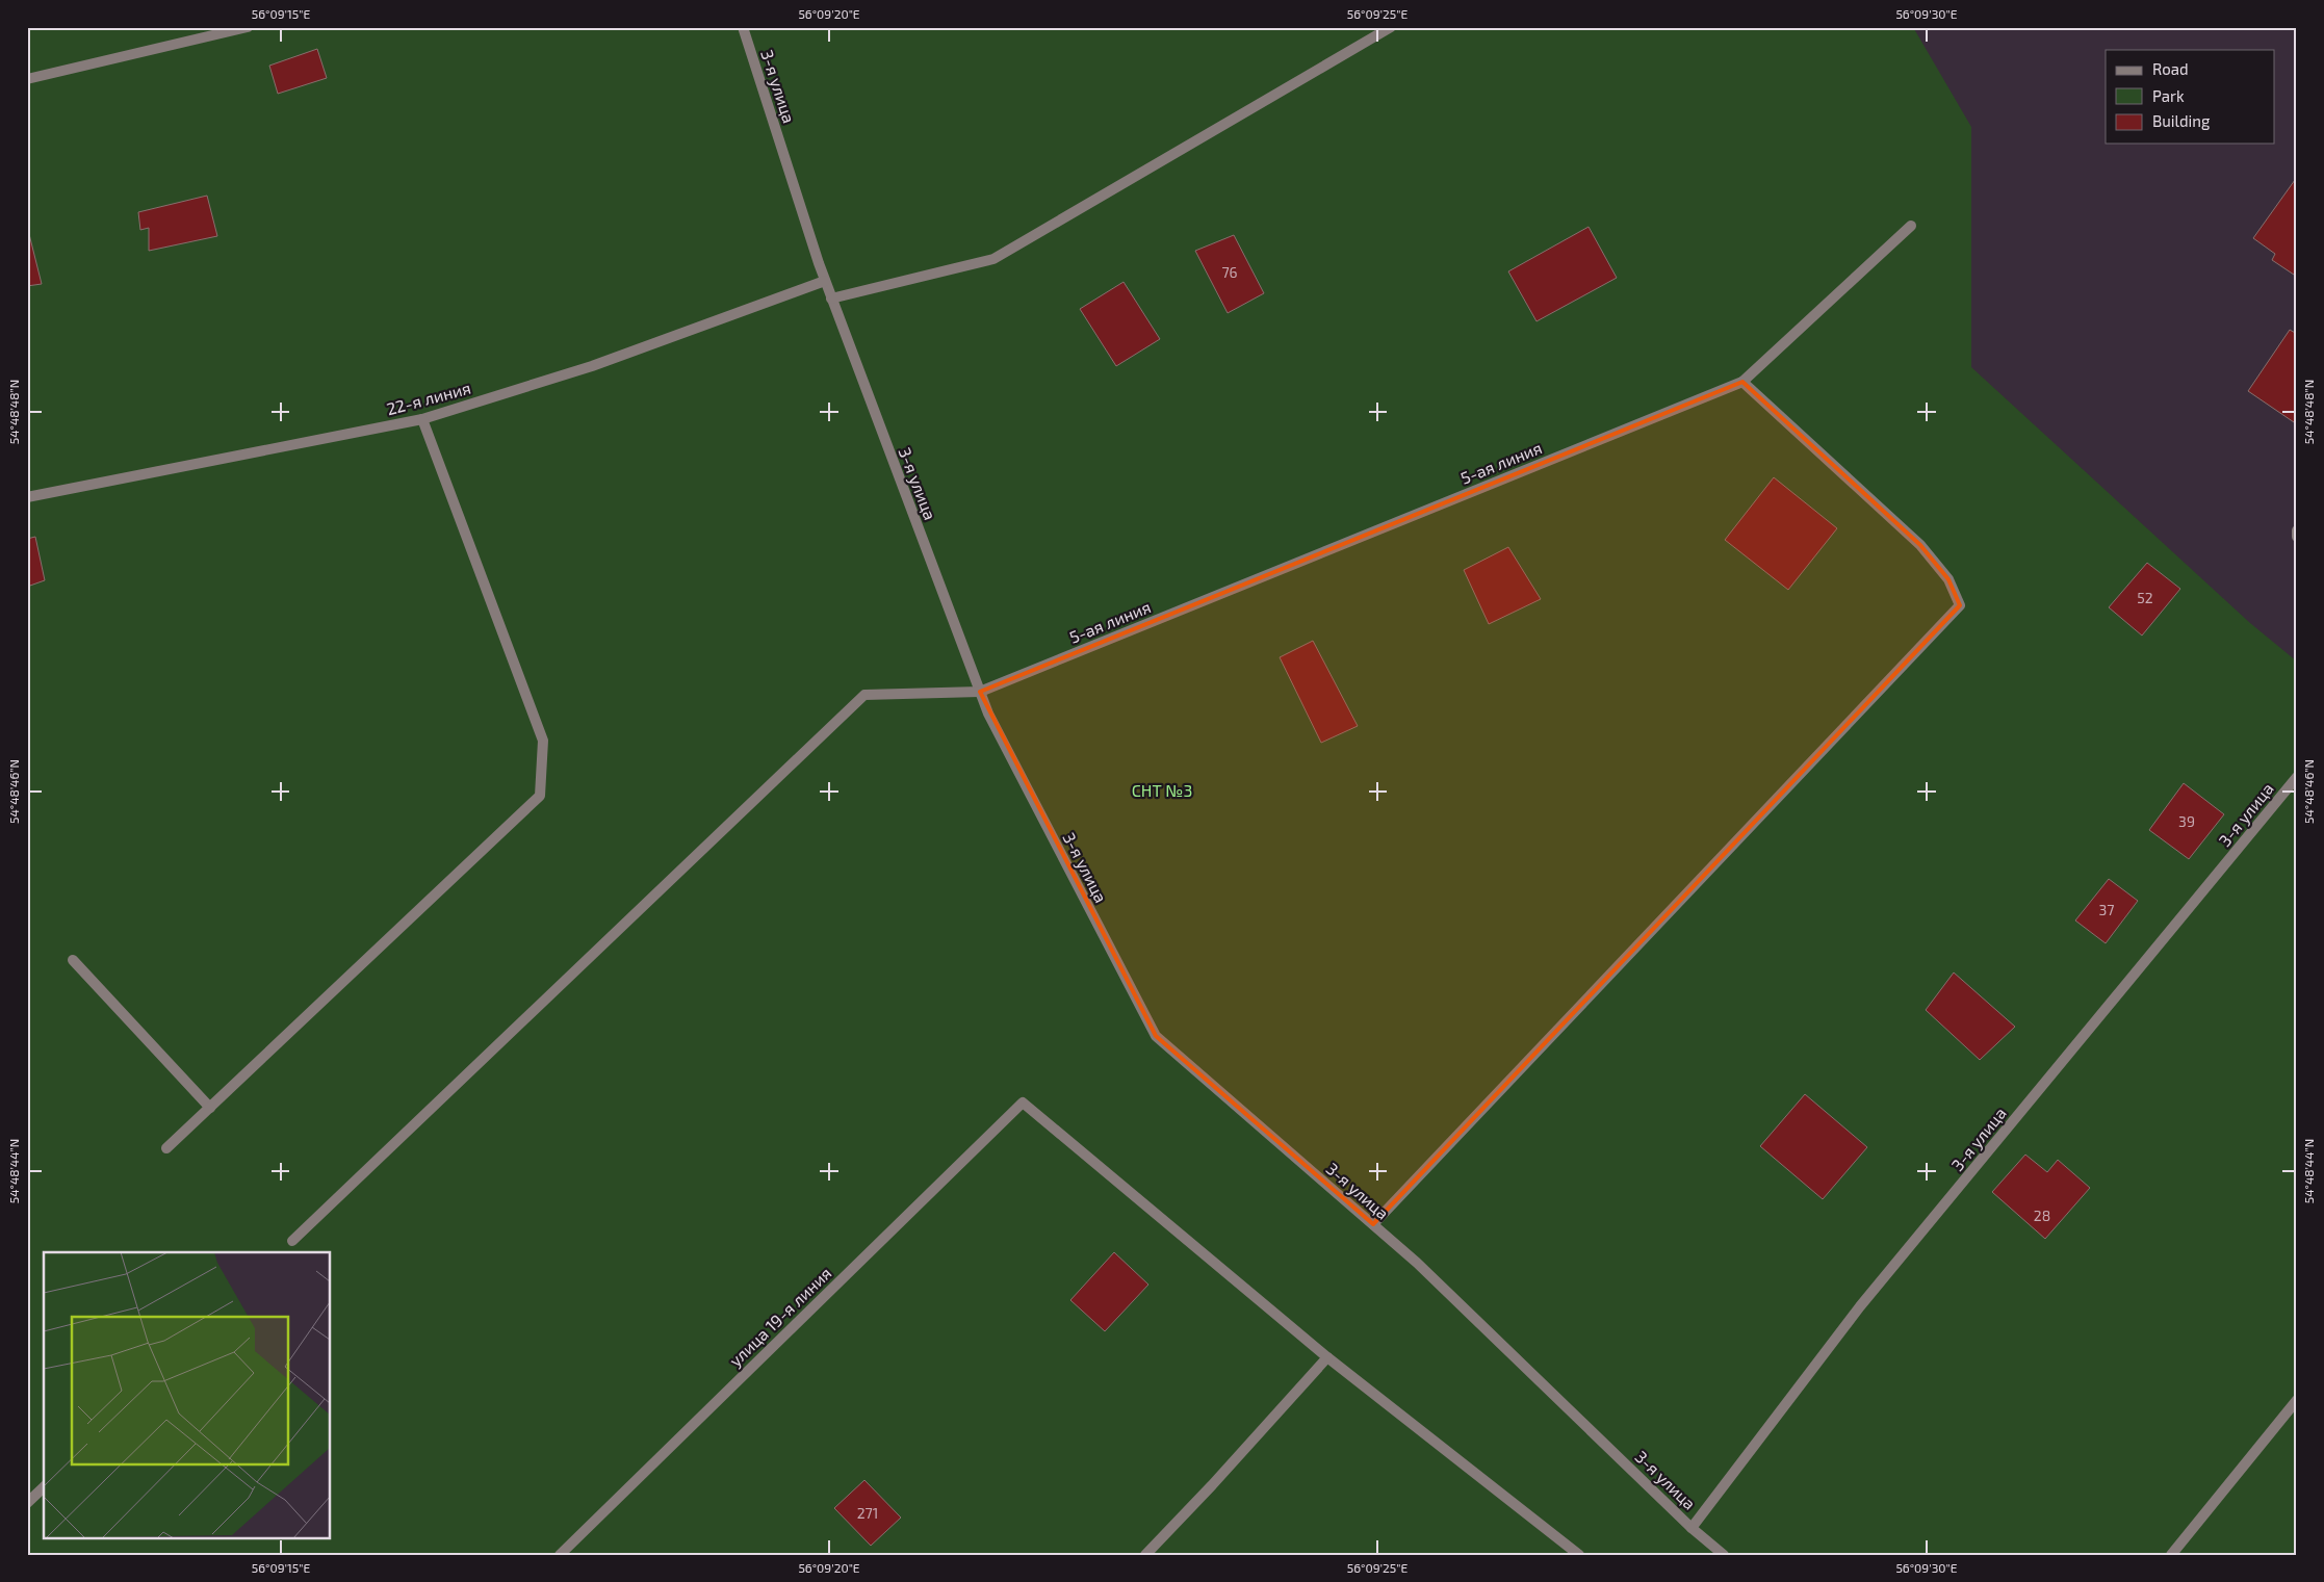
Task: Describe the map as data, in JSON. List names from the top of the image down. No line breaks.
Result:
{"streets":{"street":["3-я улица","22-я линия","5-ая линия","улица 19-я линия"]},"crossings":[["3-я улица","22-я линия"],["3-я улица","5-ая линия"]],"parks":["СНТ №3"],"house_numbers":["76","52","39","37","28","271"],"legend":["Road","Park","Building"],"coordinates":["56°09'15\"E","56°09'20\"E","56°09'25\"E","56°09'30\"E","54°48'48\"N","54°48'46\"N","54°48'44\"N"]}
